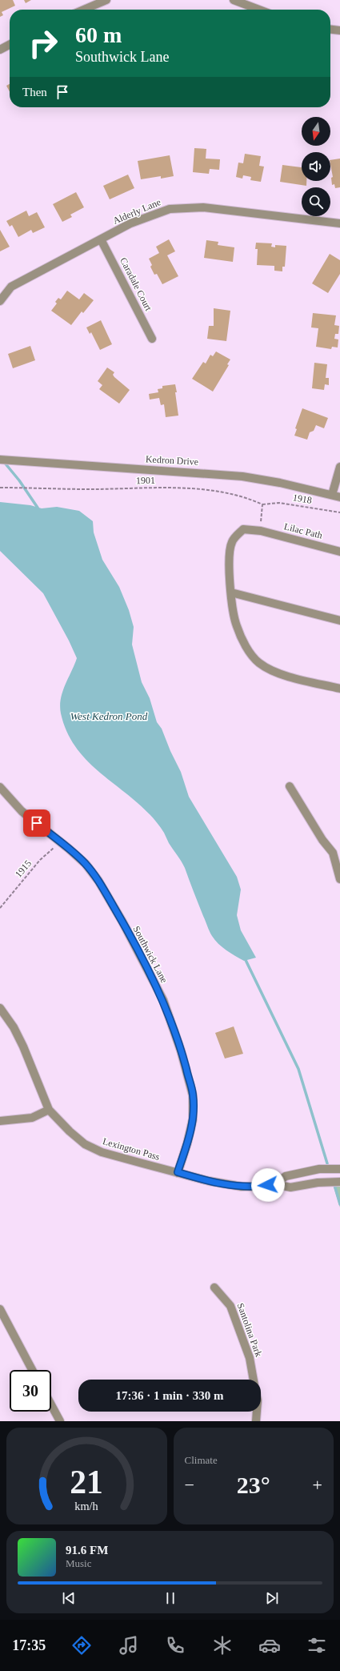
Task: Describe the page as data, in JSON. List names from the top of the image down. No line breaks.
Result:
{"streets":{"street":["Alderly Lane","Caradale Court","Kedron Drive","Lilac Path","Southwick Lane","Lexington Pass","Santolina Park"],"path":["1901","1918","1915"]},"crossings":[["Alderly Lane","Caradale Court"],["1901","1918"],["1915","Southwick Lane"],["Southwick Lane","Lexington Pass"]],"water":["West Kedron Pond"],"north":"bottom","page":{"turn":["60 m","Southwick Lane"],"then":"Then","limit":"30","trip":"17:36 · 1 min · 330 m","tile":"Climate","heat":["−","23°","+"],"song":["91.6 FM","Music"],"tabs":"17:35","gauge":["21","km/h"]}}
